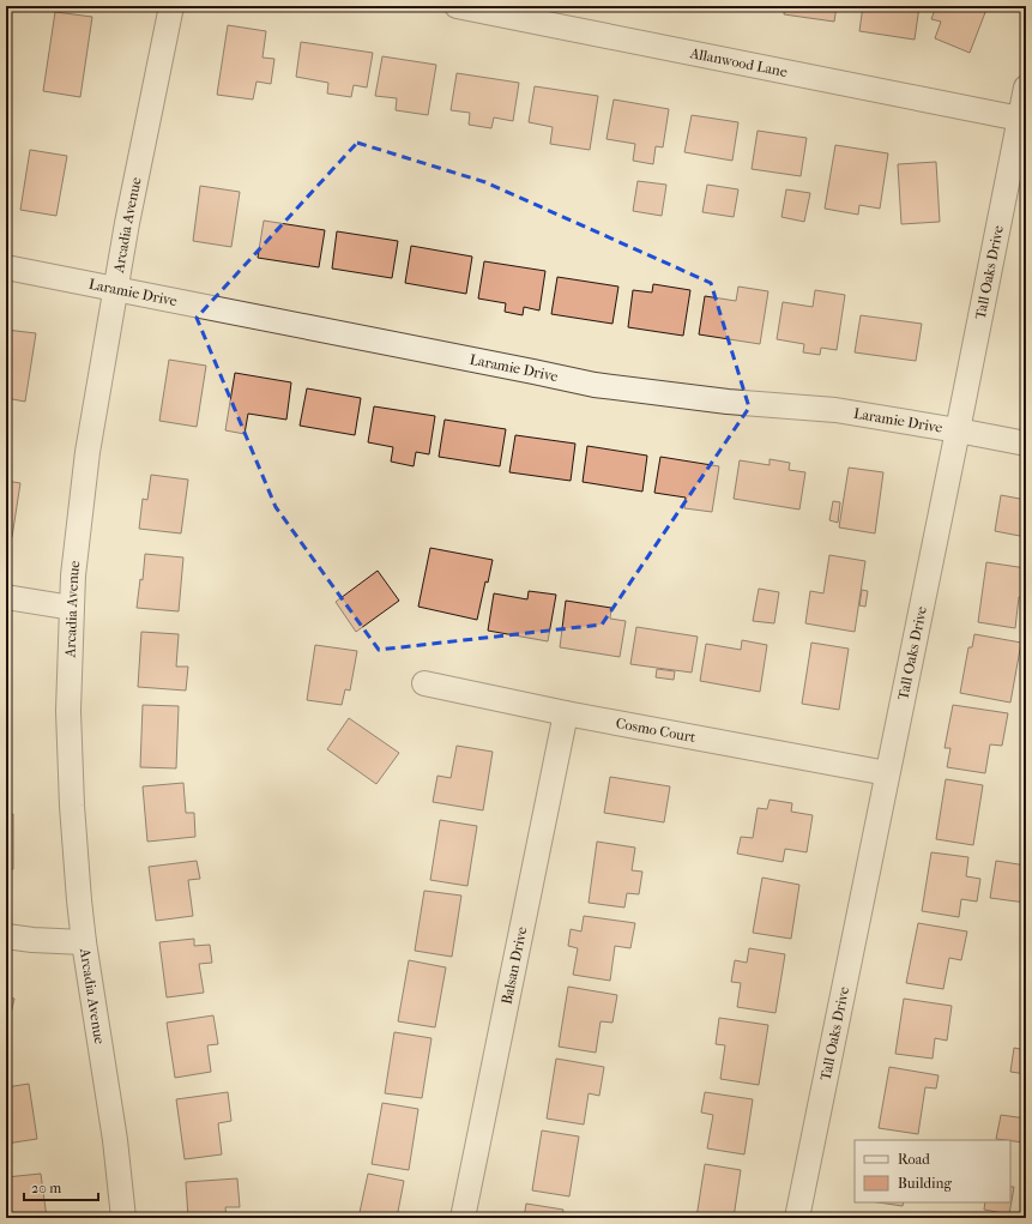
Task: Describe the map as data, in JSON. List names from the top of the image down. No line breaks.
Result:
{"streets":{"street":["Allanwood Lane","Arcadia Avenue","Tall Oaks Drive","Laramie Drive","Cosmo Court","Balsan Drive"]},"crossings":[["Allanwood Lane","Tall Oaks Drive"],["Arcadia Avenue","Laramie Drive"],["Tall Oaks Drive","Laramie Drive"],["Tall Oaks Drive","Cosmo Court"],["Cosmo Court","Balsan Drive"]],"legend":["Road","Building"],"scale_bar":"20 m"}
